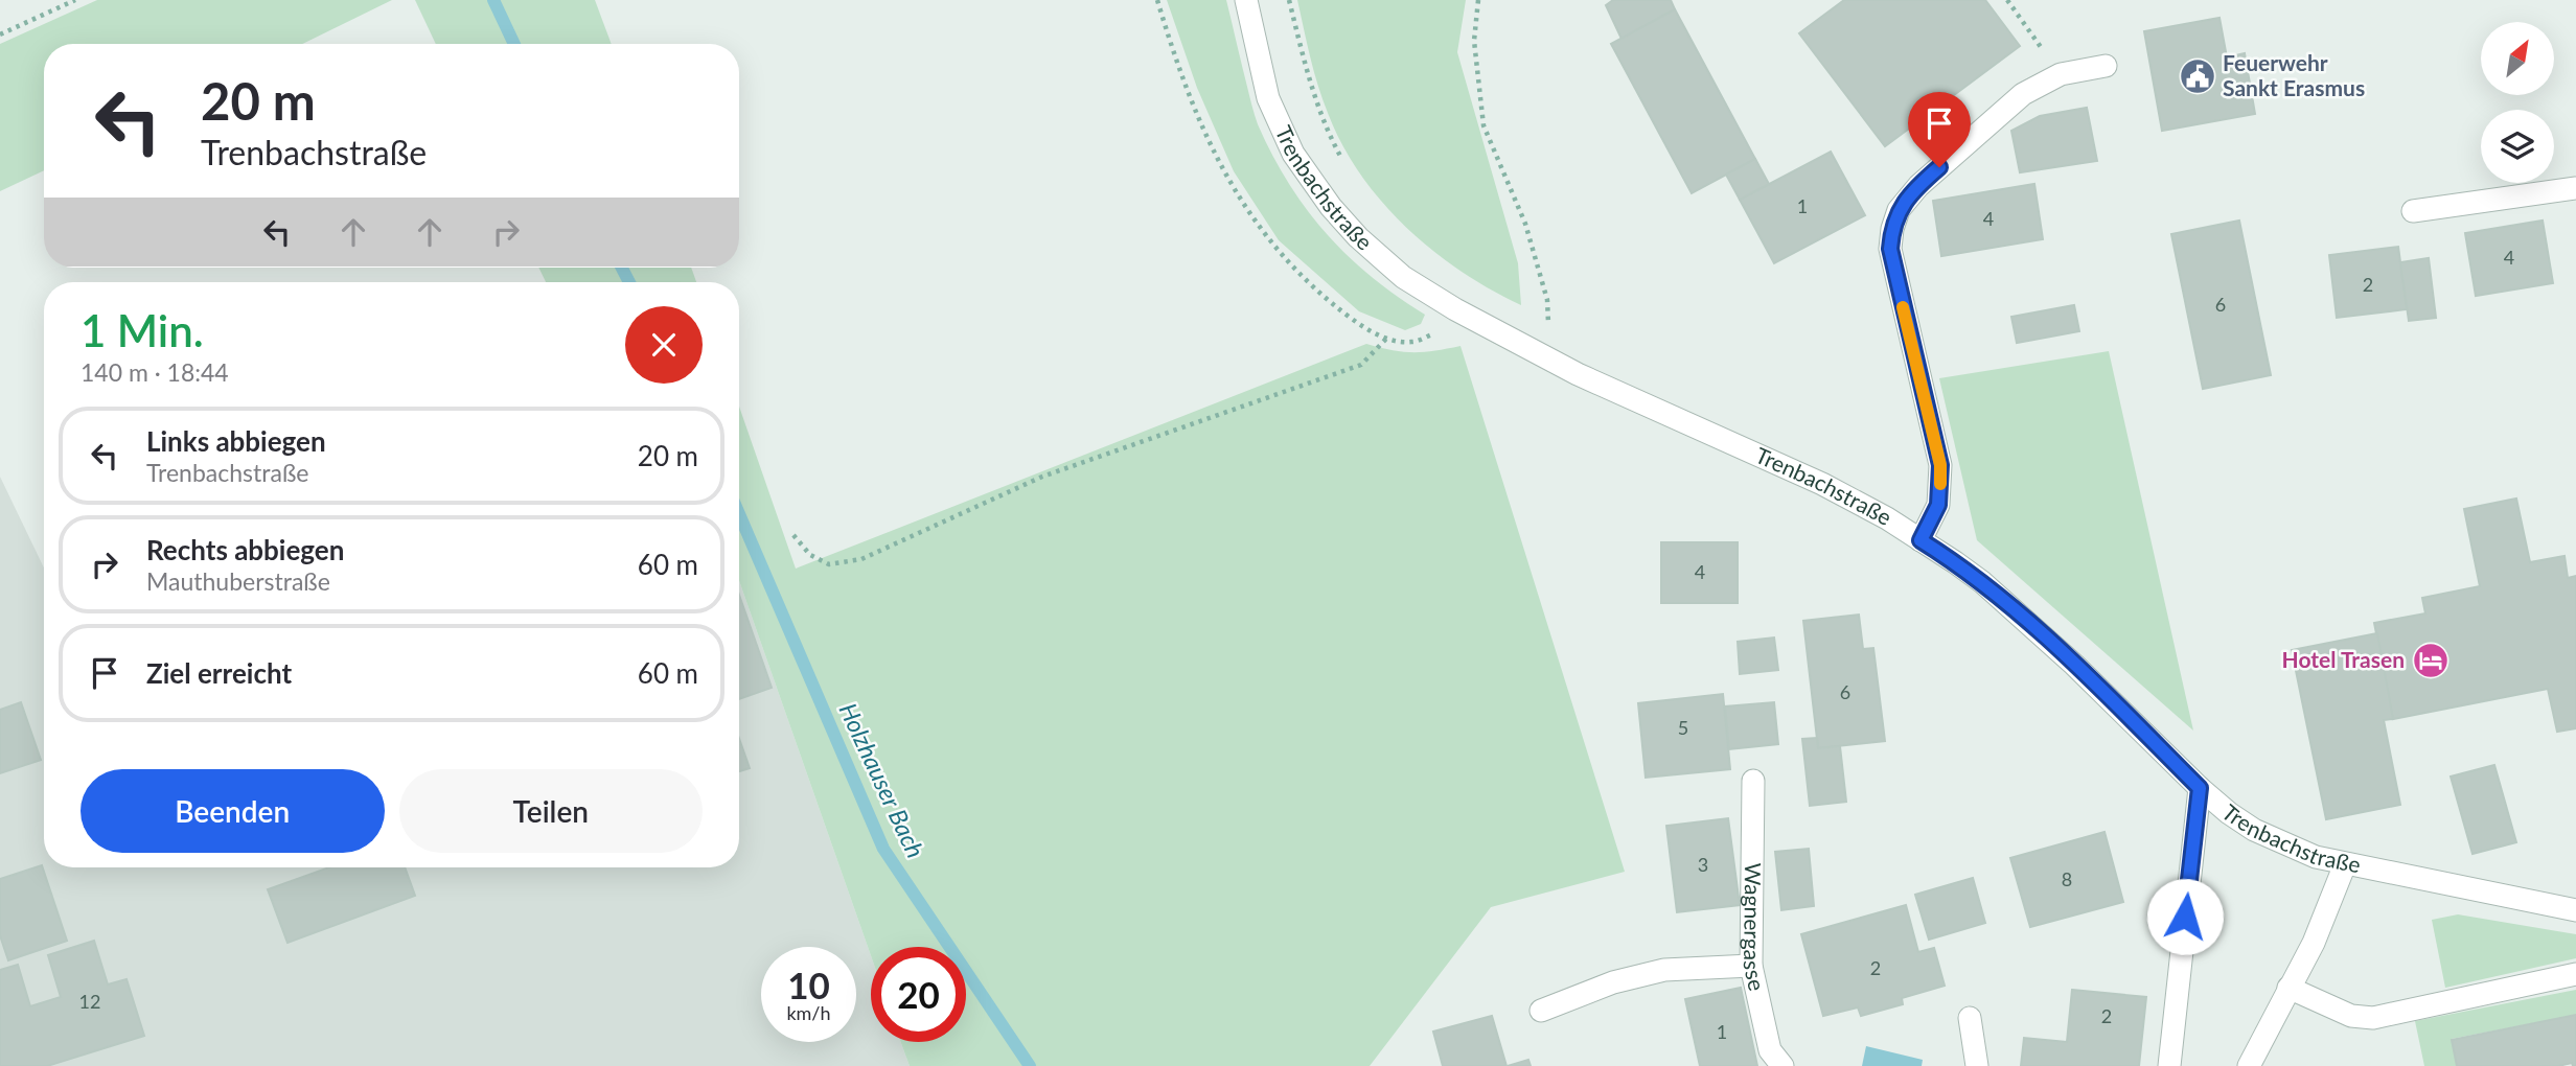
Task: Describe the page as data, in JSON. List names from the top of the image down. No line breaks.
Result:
{"streets":{"street":["Trenbachstraße","Wagnergasse"]},"water":["Holzhauser Bach"],"places":{"public building":["Feuerwehr Sankt Erasmus"],"hotel":["Hotel Trasen"]},"house_numbers":["1","4","4","2","6","4","6","5","3","8","2","12","2","1"],"north":"top right","page":{"turn":["20 m","Trenbachstraße"],"heading":["1 Min.","140 m · 18:44"],"list":[{"name":"Links abbiegen","note":"Trenbachstraße","value":"20 m"},{"name":"Rechts abbiegen","note":"Mauthuberstraße","value":"60 m"},{"name":"Ziel erreicht","value":"60 m"}],"buttons":["Beenden","Teilen"],"speed":"10 km/h","limit":"20"}}
